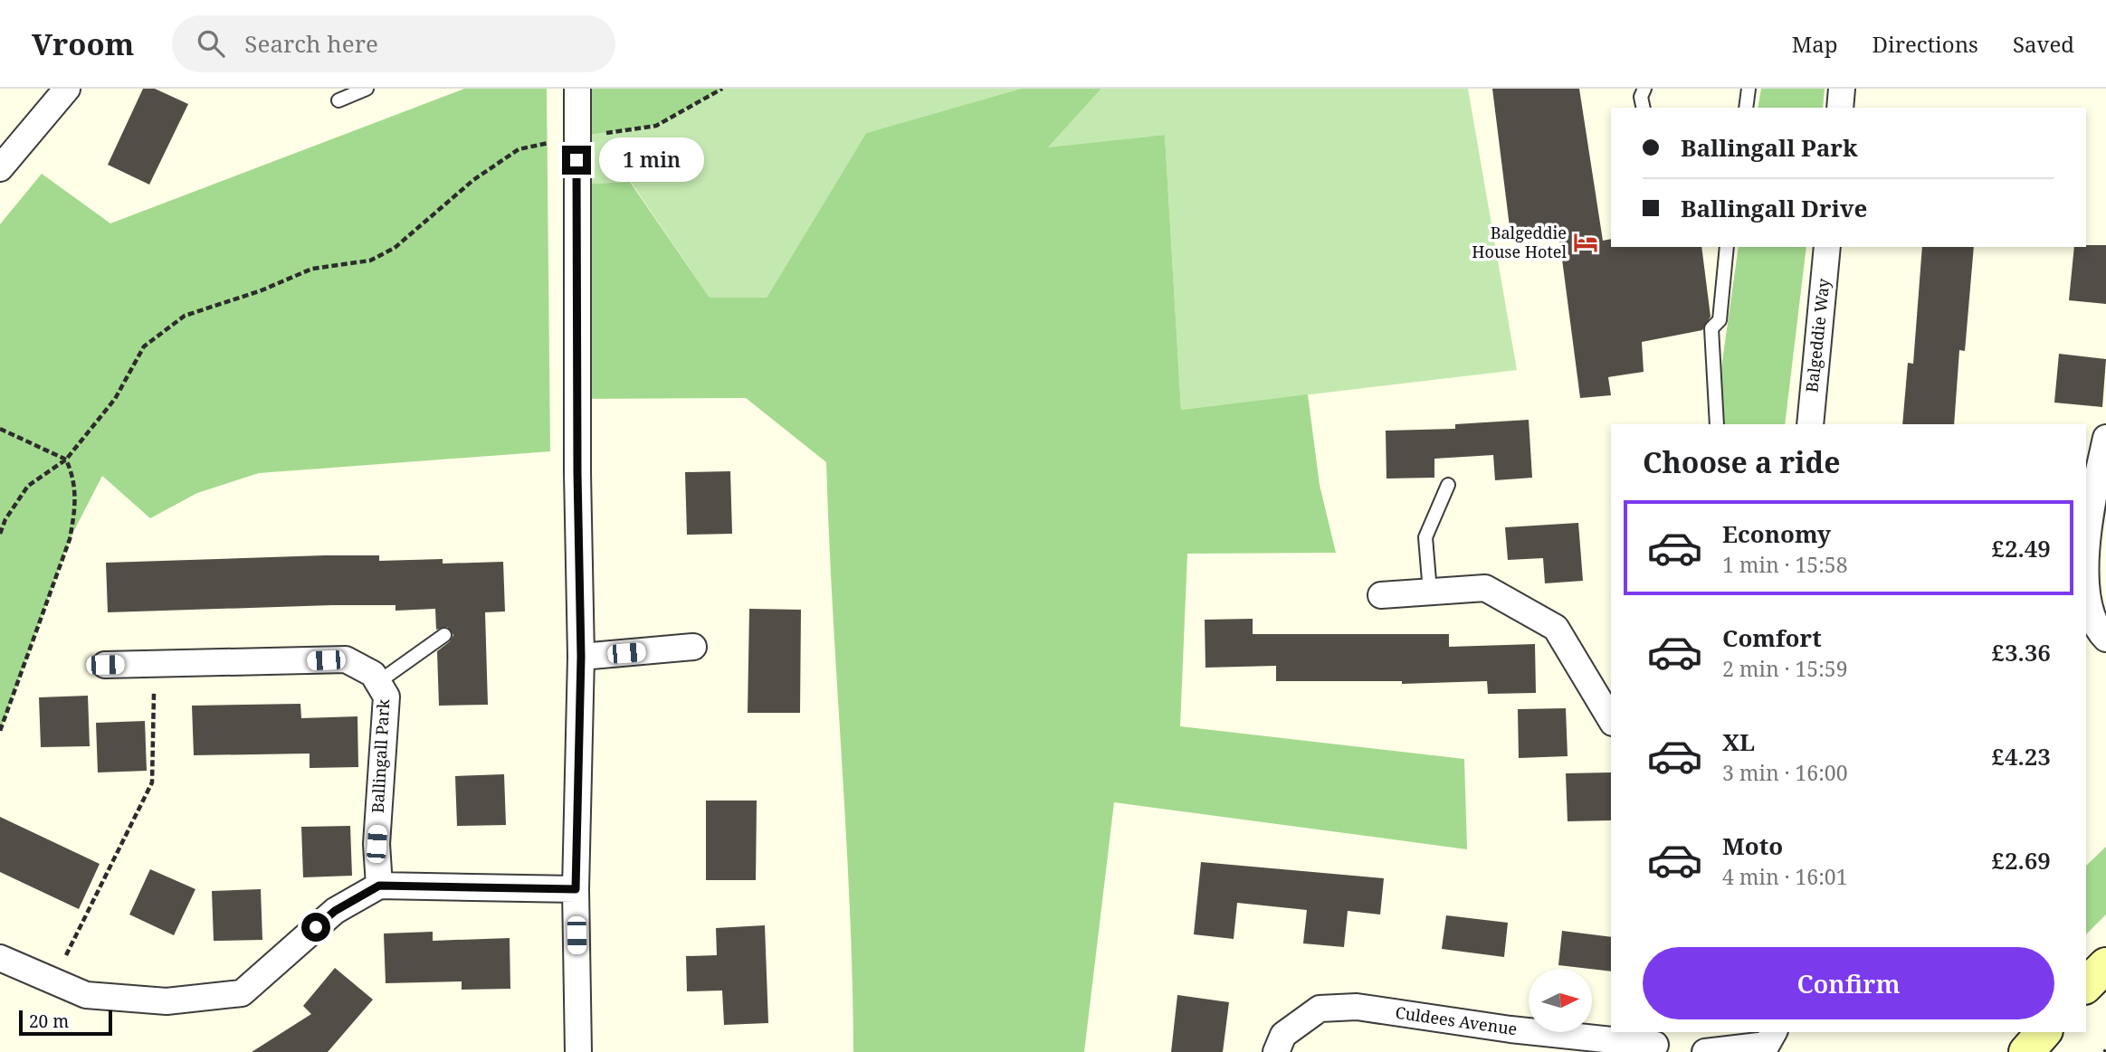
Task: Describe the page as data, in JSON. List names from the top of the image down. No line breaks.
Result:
{"streets":{"street":["Balgeddie Way","Ballingall Park","Culdees Avenue"]},"places":{"hotel":["Balgeddie House Hotel"]},"scale_bar":"20 m","north":"right","page":{"header":"Vroom","search":"Search here","nav":["Map","Directions","Saved"],"banner":["Ballingall Park","Ballingall Drive"],"bubble":"1 min","heading":"Choose a ride","list":[{"name":"Economy","note":"1 min · 15:58","value":"£2.49"},{"name":"Comfort","note":"2 min · 15:59","value":"£3.36"},{"name":"XL","note":"3 min · 16:00","value":"£4.23"},{"name":"Moto","note":"4 min · 16:01","value":"£2.69"}],"buttons":"Confirm","scale":"20 m"}}
